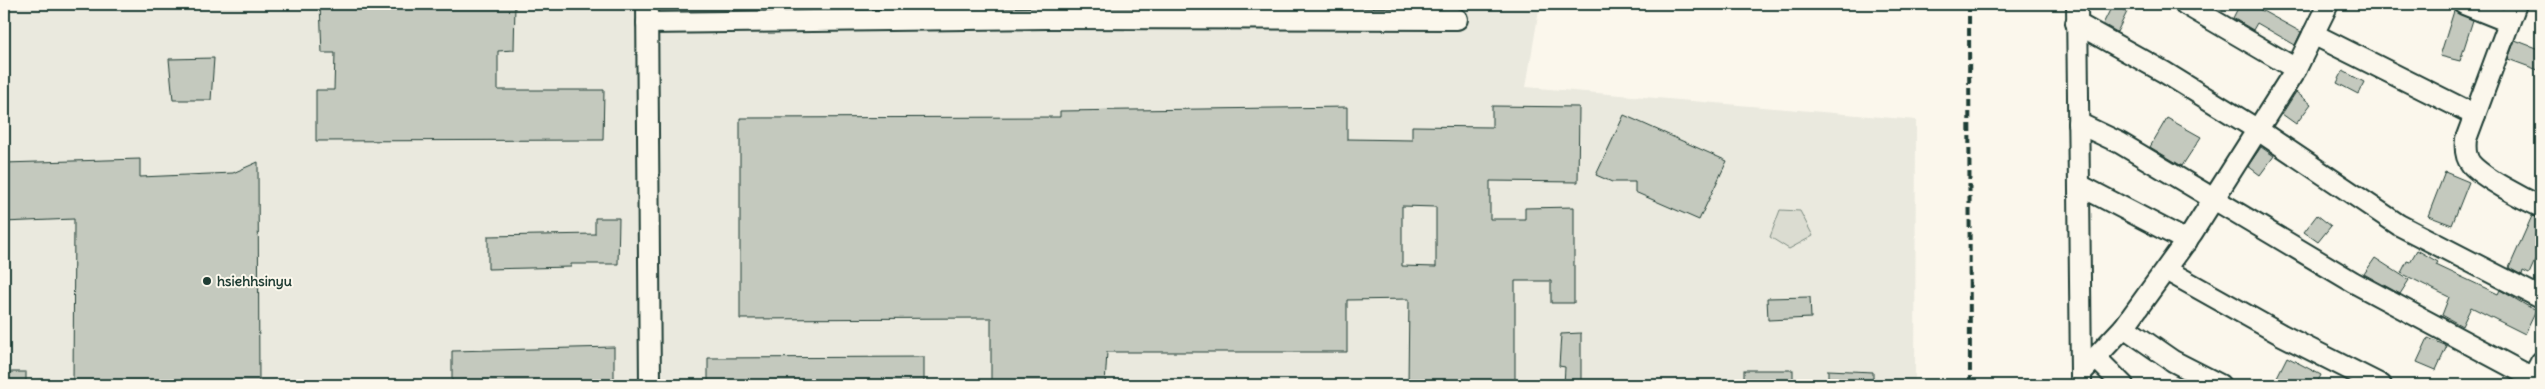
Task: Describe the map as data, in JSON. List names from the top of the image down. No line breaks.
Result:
{"places":["hsiehhsinyu"]}
